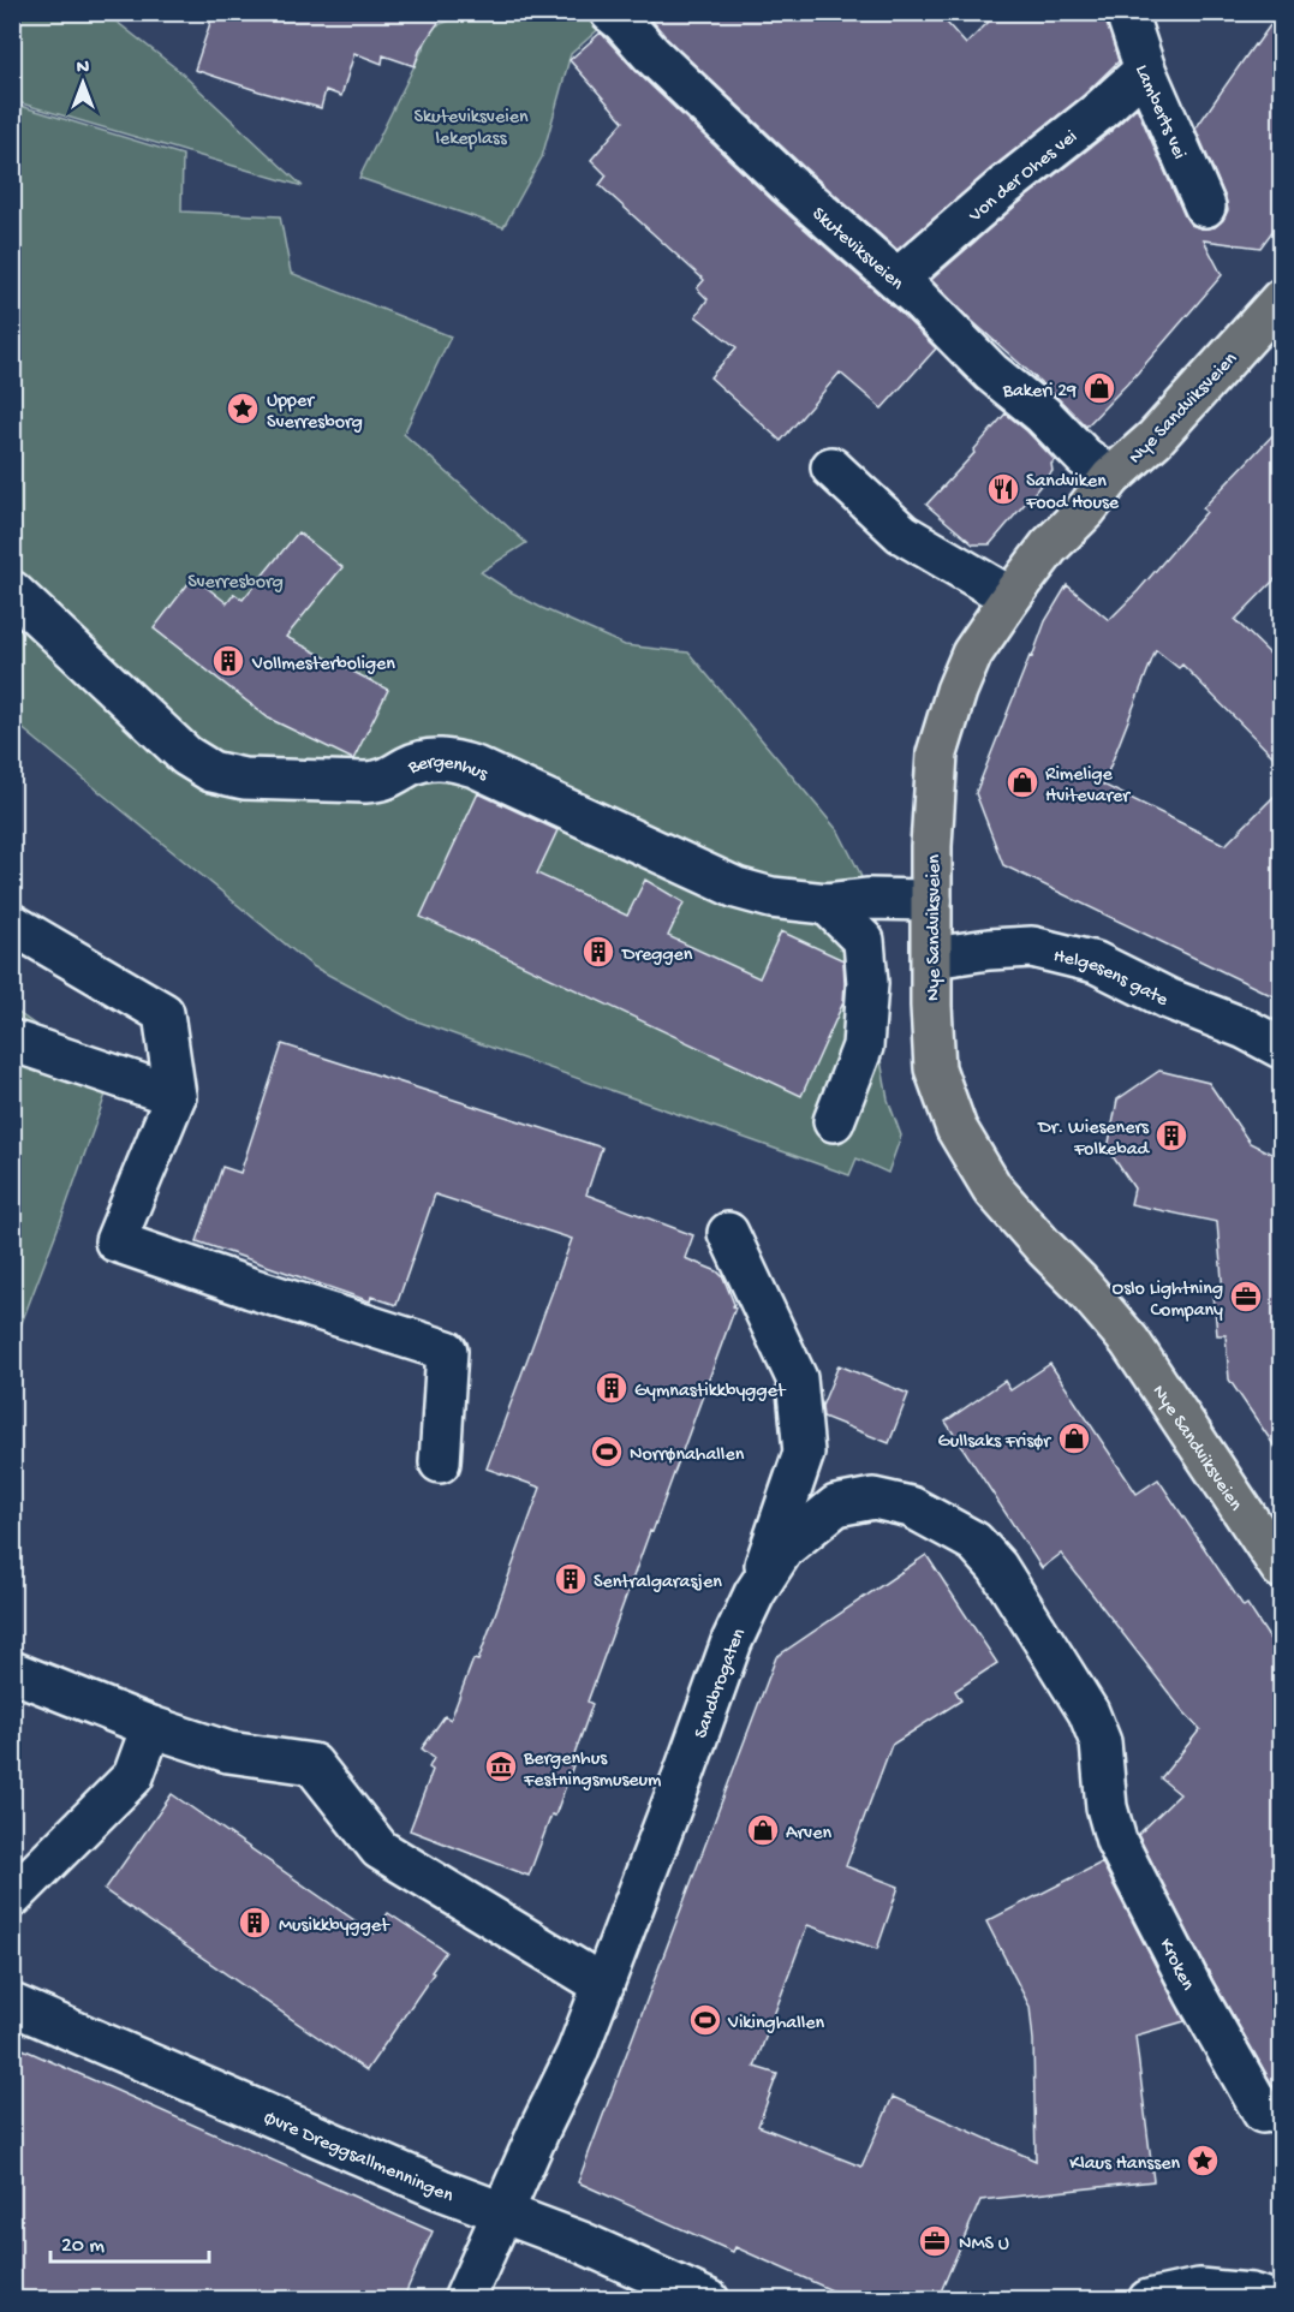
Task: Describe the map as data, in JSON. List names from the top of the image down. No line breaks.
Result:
{"streets":{"main road":["Nye Sandviksveien"],"street":["Lamberts vei","Von der Ohes vei","Skuteviksveien","Bergenhus","Helgesens gate","Sandbrogaten","Kroken","Øvre Dreggsallmenningen"]},"crossings":[["Lamberts vei","Von der Ohes vei"],["Von der Ohes vei","Skuteviksveien"],["Skuteviksveien","Nye Sandviksveien"],["Nye Sandviksveien","Bergenhus"],["Nye Sandviksveien","Helgesens gate"],["Sandbrogaten","Kroken"],["Sandbrogaten","Øvre Dreggsallmenningen"]],"parks":["Skuteviksveien lekeplass","Sverresborg"],"places":{"shop":["Bakeri 29","Rimelige Hvitevarer","Gullsaks Frisør","Arven"],"place":["Upper Sverresborg","Klaus Hanssen"],"restaurant":["Sandviken Food House"],"building":["Vollmesterboligen","Dreggen","Dr. Wieseners Folkebad","Gymnastikkbygget","Sentralgarasjen","Musikkbygget"],"office":["Oslo Lightning Company","NMS U"],"sports":["Norrønahallen","Vikinghallen"],"museum":["Bergenhus Festningsmuseum"]},"scale_bar":"20 m","north":"top"}
